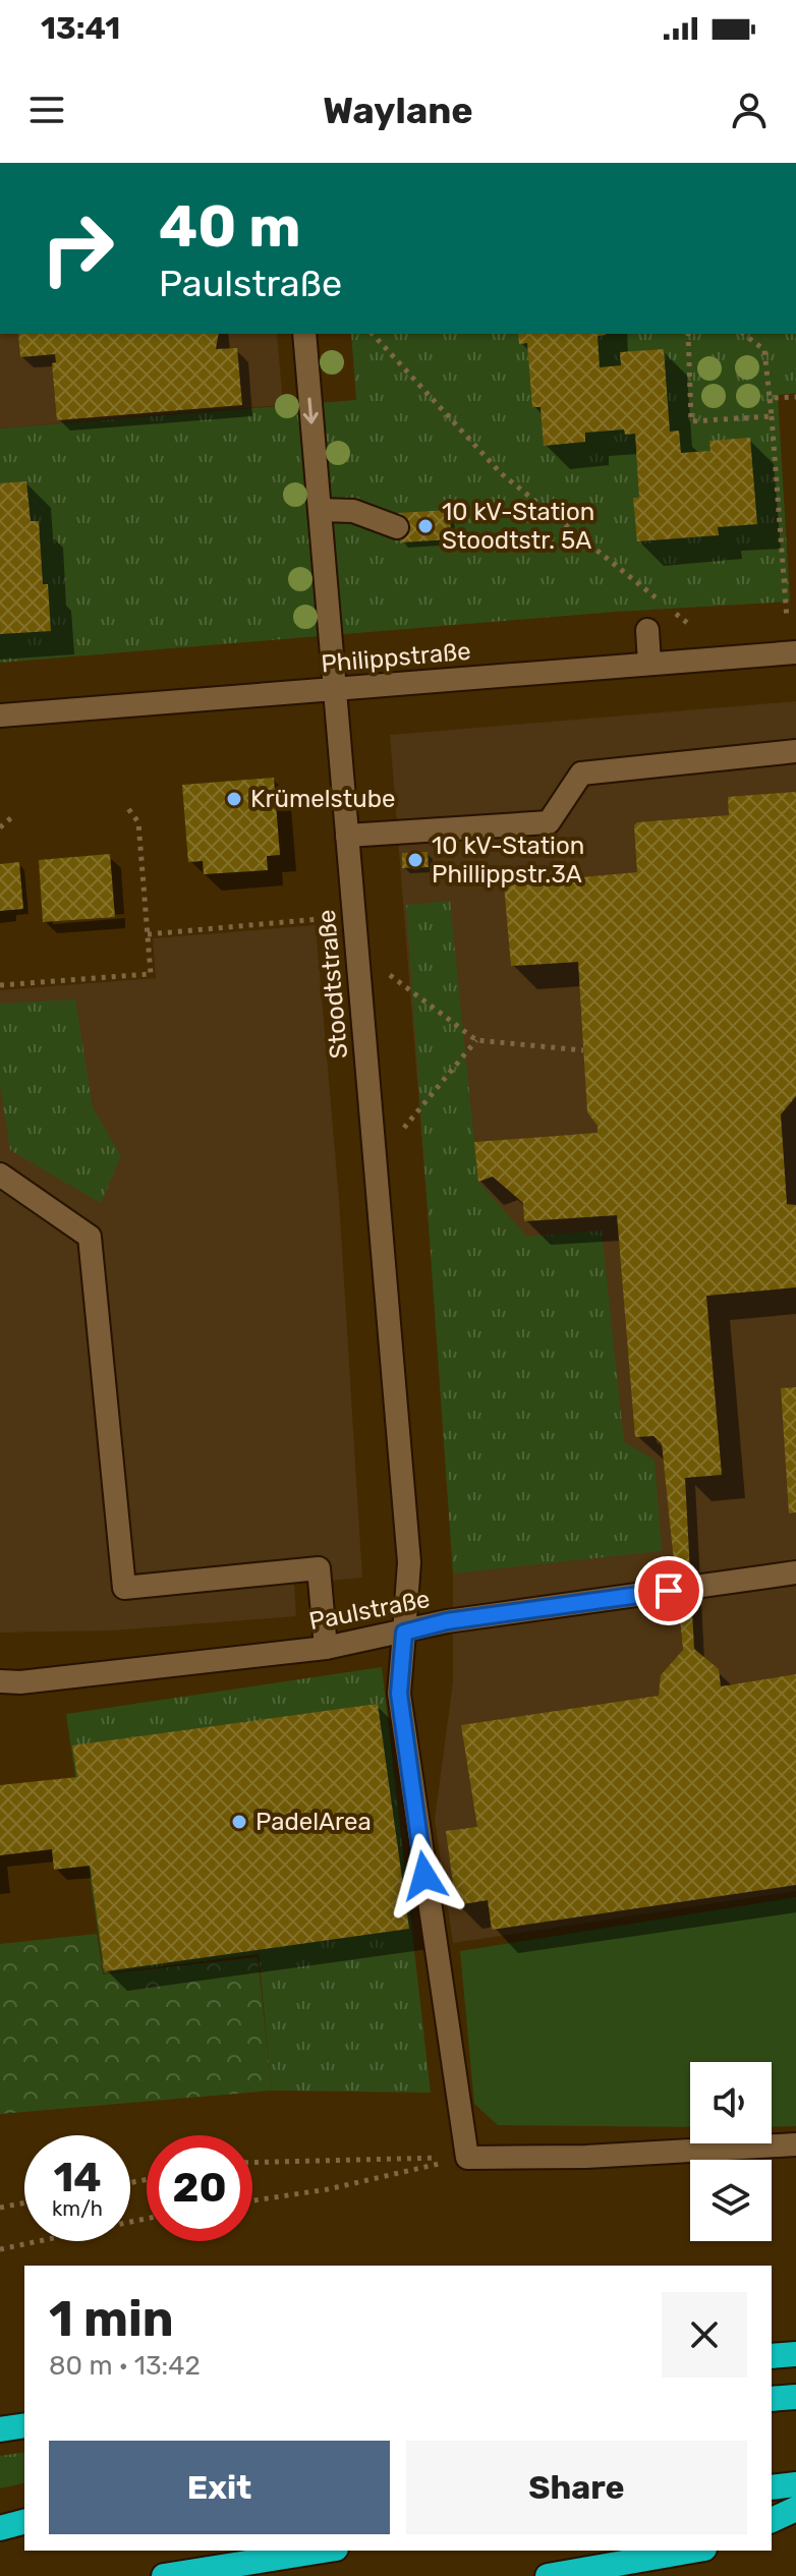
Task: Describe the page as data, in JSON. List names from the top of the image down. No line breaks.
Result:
{"streets":{"street":["Philippstraße","Stoodtstraße","Paulstraße"]},"crossings":[["Philippstraße","Stoodtstraße"],["Stoodtstraße","Paulstraße"]],"places":["10 kV-Station Stoodtstr. 5A","Krümelstube","10 kV-Station Phillippstr.3A","PadelArea"],"page":{"status":"13:41","header":"Waylane","turn":["40 m","Paulstraße"],"speed":"14 km/h","limit":"20","heading":["1 min","80 m · 13:42"],"buttons":["Exit","Share"]}}
